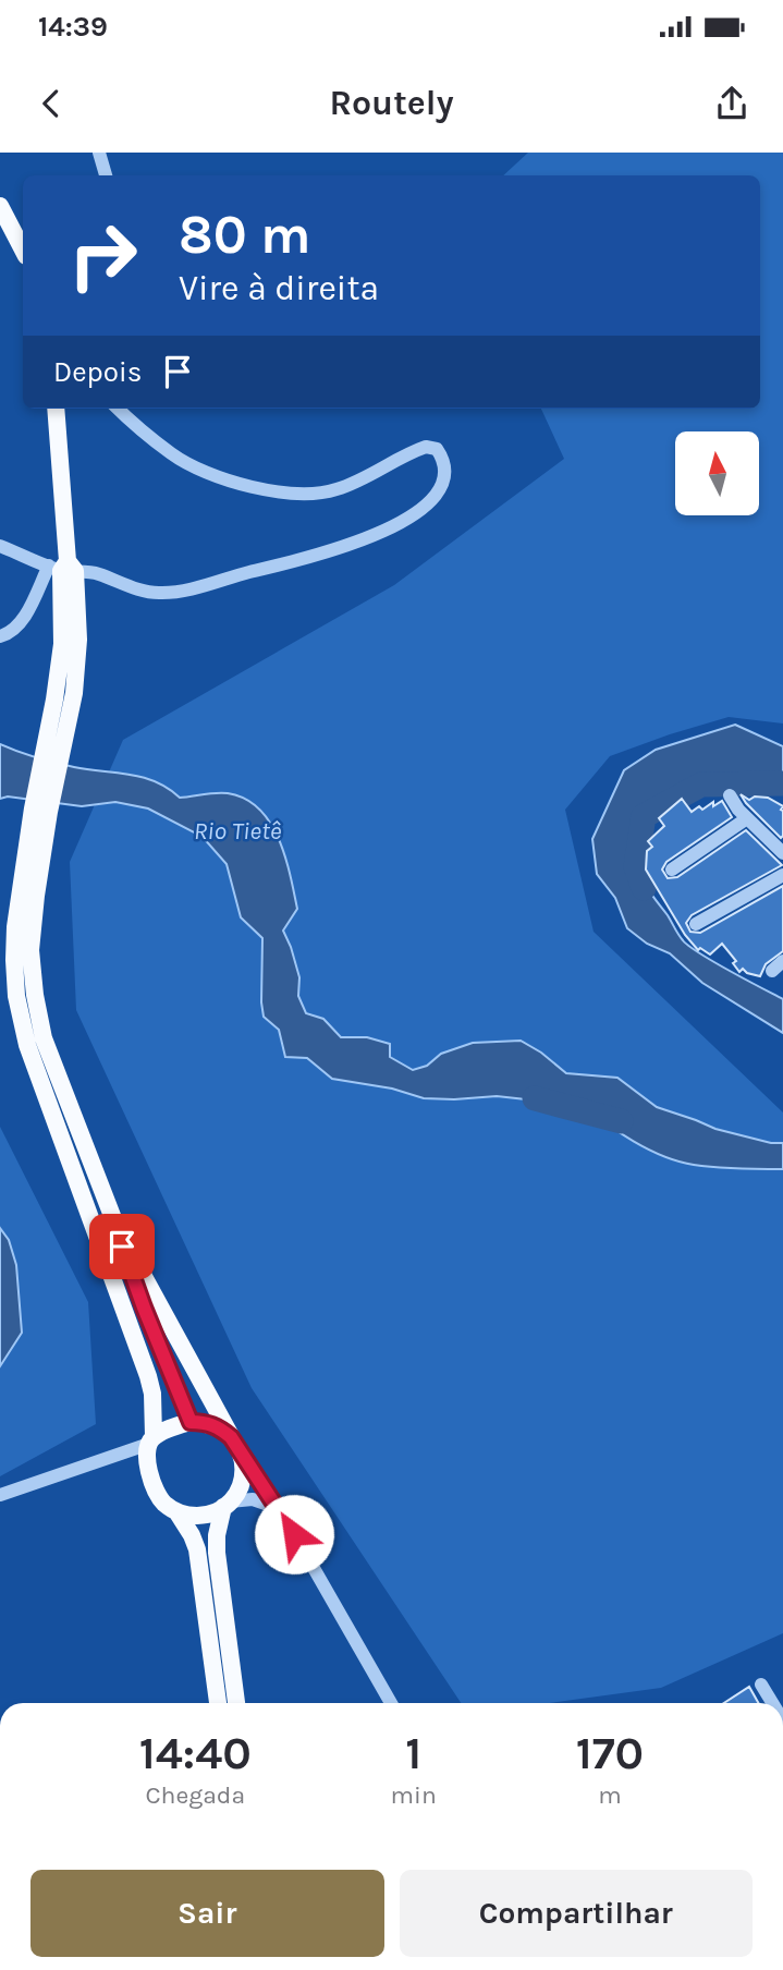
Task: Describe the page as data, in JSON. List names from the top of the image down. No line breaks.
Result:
{"water":["Rio Tietê"],"north":"top","page":{"status":"14:39","header":"Routely","turn":["80 m","Vire à direita"],"then":"Depois","eta":["14:40","Chegada","1","min","170","m"],"buttons":["Sair","Compartilhar"]}}
